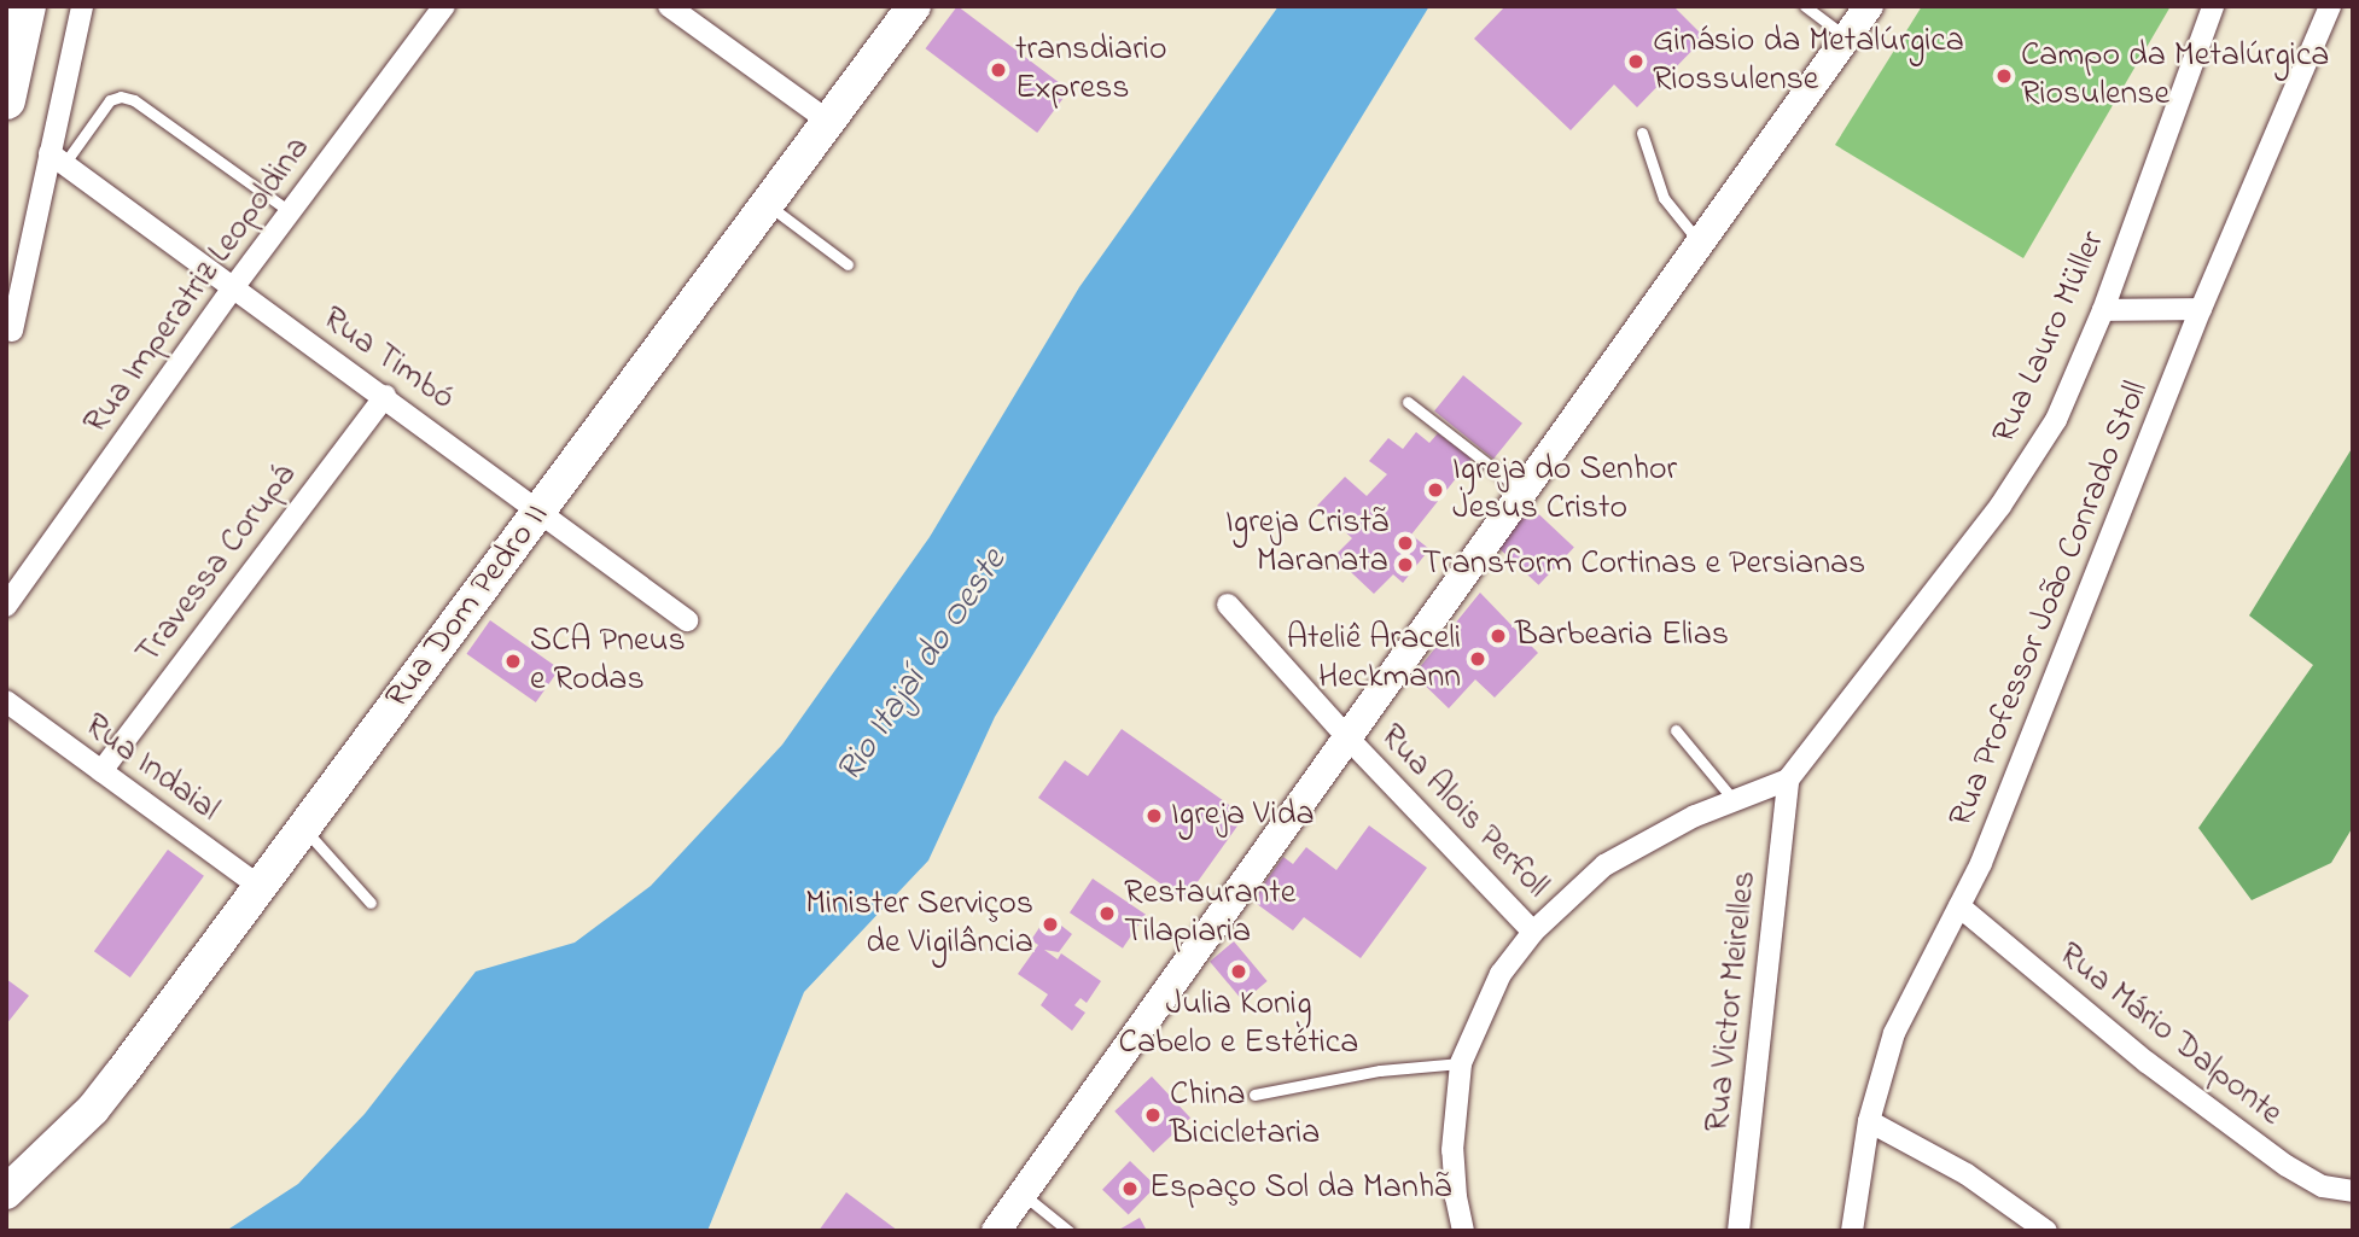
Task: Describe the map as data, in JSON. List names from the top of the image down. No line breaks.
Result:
{"streets":{"main road":["Rua Dom Pedro II"],"street":["Rua Imperatriz Leopoldina","Rua Lauro Müller","Rua Timbó","Travessa Corupá","Rua Professor João Conrado Stoll","Rua Indaial","Rua Alois Perfoll","Rua Victor Meirelles","Rua Mário Dalponte"]},"crossings":[["Rua Imperatriz Leopoldina","Rua Timbó"],["Rua Lauro Müller","Rua Victor Meirelles"],["Rua Timbó","Travessa Corupá"],["Rua Timbó","Rua Dom Pedro II"],["Travessa Corupá","Rua Indaial"],["Rua Professor João Conrado Stoll","Rua Mário Dalponte"],["Rua Dom Pedro II","Rua Indaial"]],"water":["Rio Itajaí do Oeste"],"places":["Ginásio da Metalúrgica Riossulense","transdiario Express","Campo da Metalúrgica Riosulense","Igreja do Senhor Jesus Cristo","Igreja Cristã Maranata","Transform Cortinas e Persianas","Barbearia Elias","Ateliê Araceli Heckmann","SCA Pneus e Rodas","Igreja Vida","Restaurante Tilapiaria","Minister Serviços de Vigilância","Julia Konig Cabelo e Estética","China Bicicletaria","Espaço Sol da Manhã"]}
